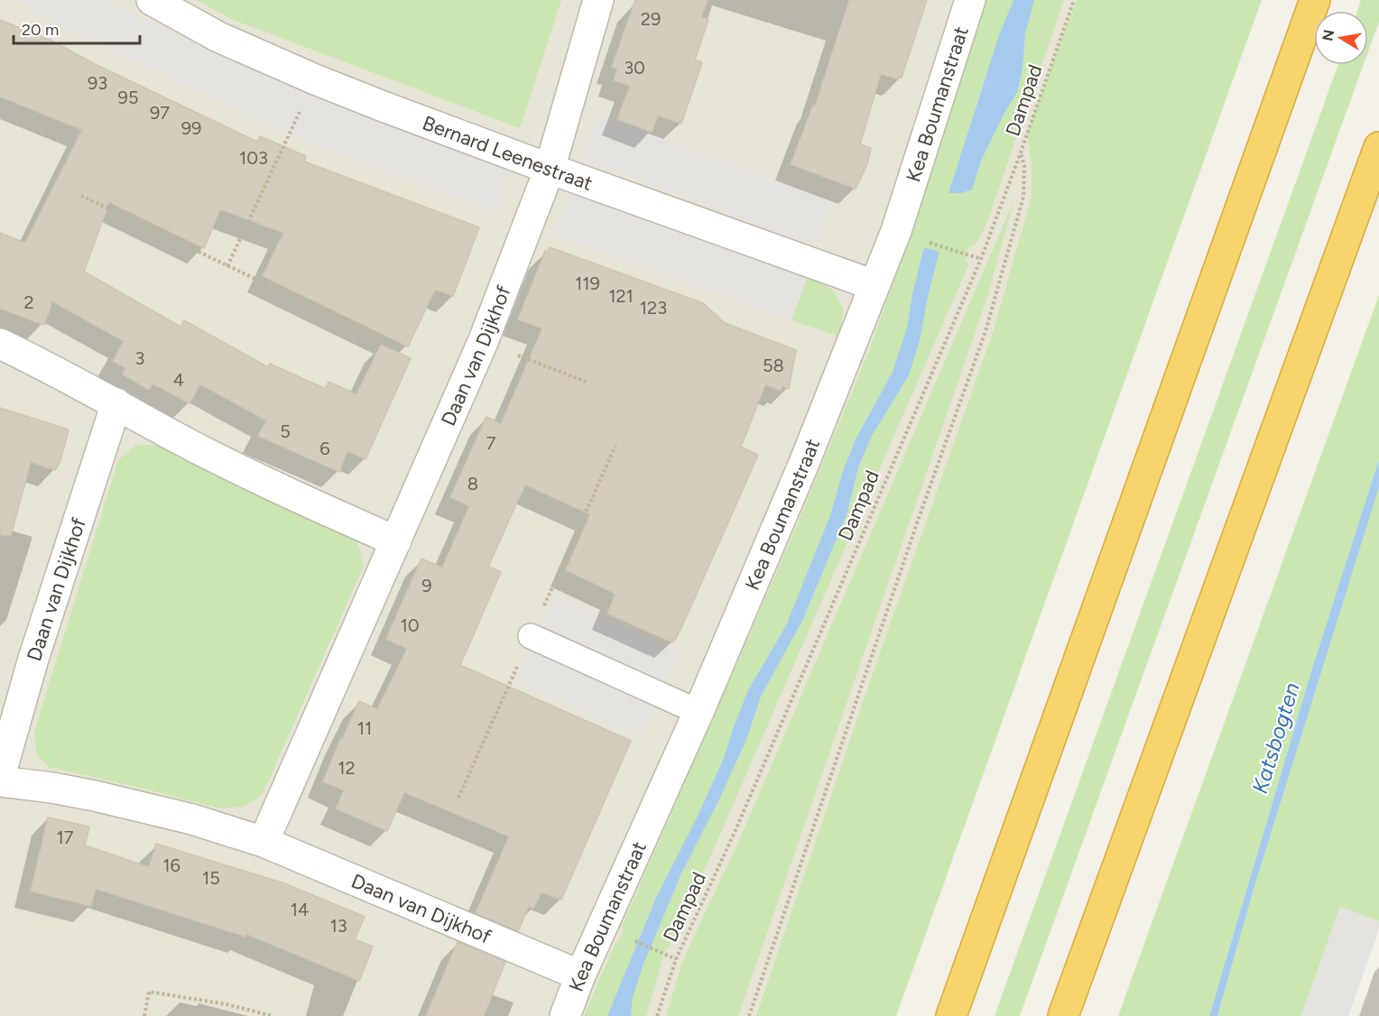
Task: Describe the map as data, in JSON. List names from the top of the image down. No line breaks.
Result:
{"streets":{"street":["Kea Boumanstraat","Bernard Leenestraat","Daan van Dijkhof"],"path":["Dampad"]},"crossings":[["Kea Boumanstraat","Bernard Leenestraat"],["Kea Boumanstraat","Daan van Dijkhof"],["Bernard Leenestraat","Daan van Dijkhof"]],"water":["Katsbogten"],"house_numbers":["29","30","93","95","97","99","103","119","121","2","123","3","58","4","5","7","6","8","9","10","11","12","17","16","15","14","13"],"scale_bar":"20 m","north":"left"}
